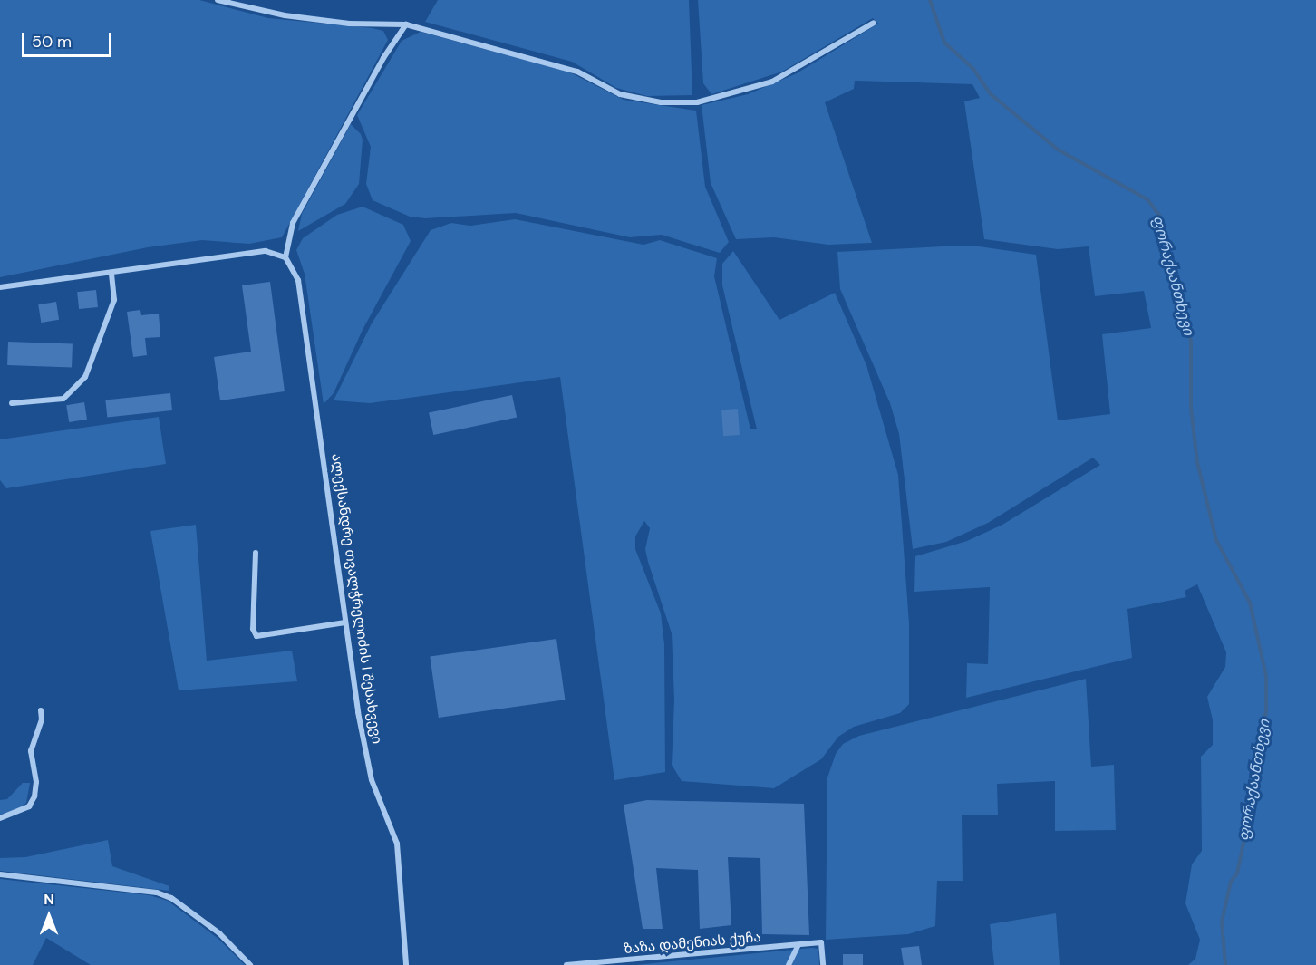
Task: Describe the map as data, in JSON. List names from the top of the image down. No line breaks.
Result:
{"streets":{"street":["ალექსანდრე თვალჭრელიძის I შესახვევი","ზაზა დამენიას ქუჩა"]},"water":["ფორაქაანთხევი"],"scale_bar":"50 m","north":"top"}
